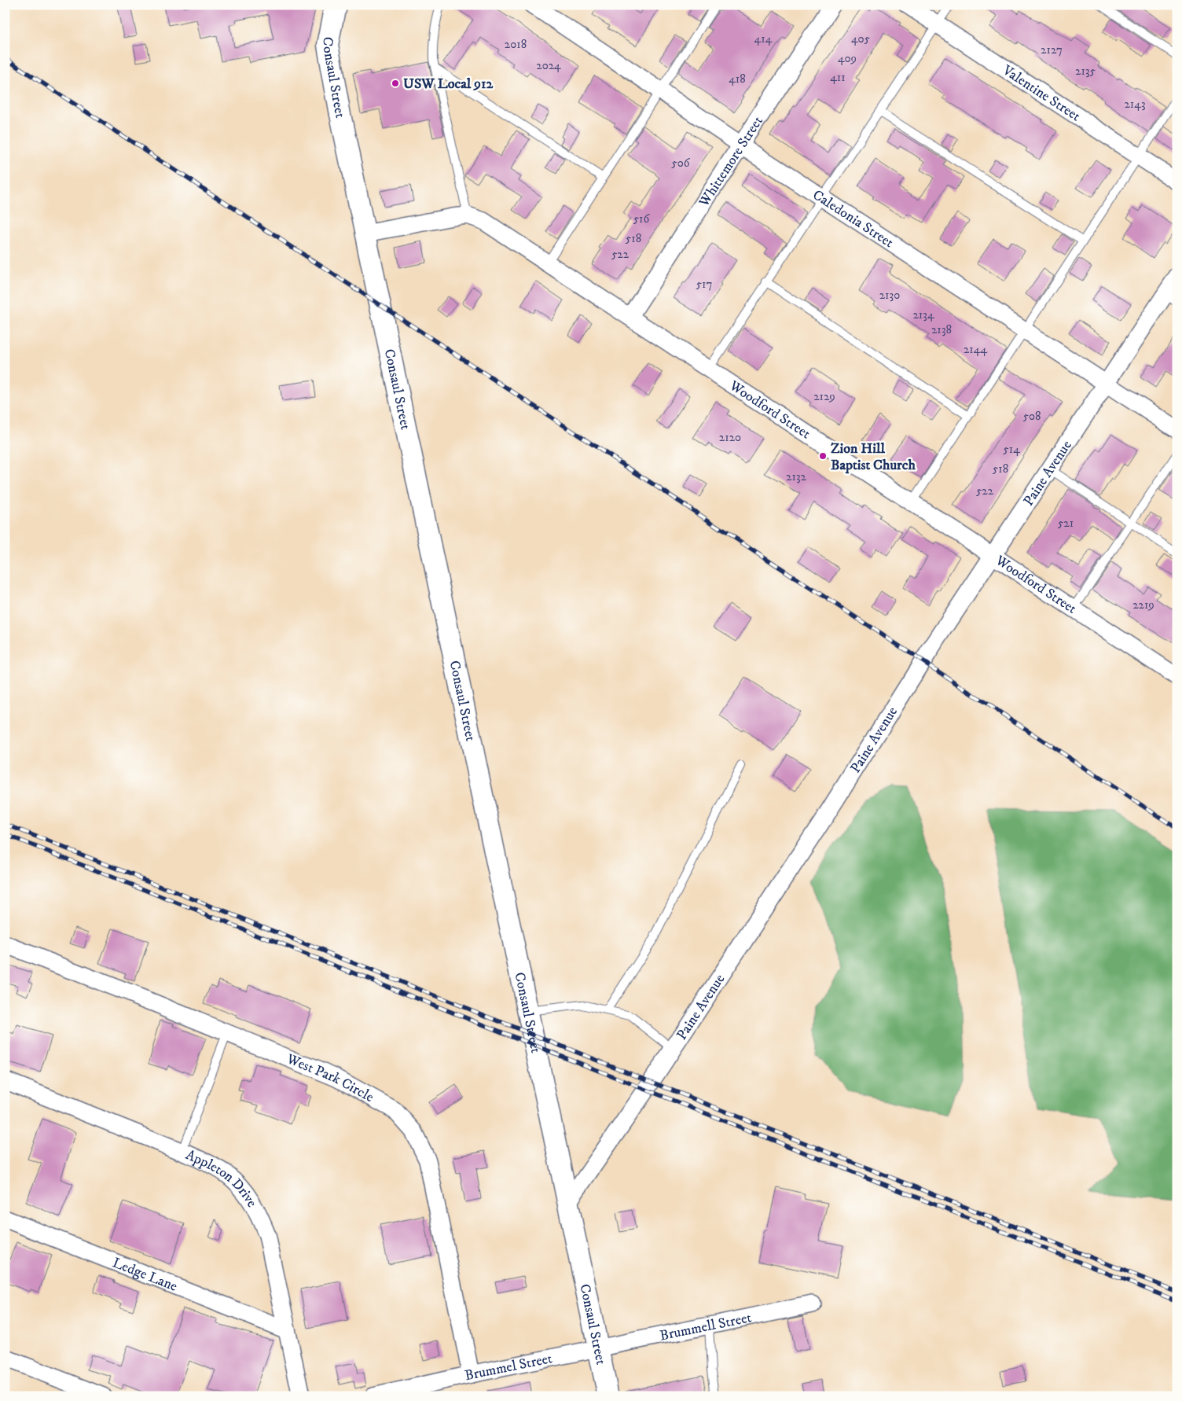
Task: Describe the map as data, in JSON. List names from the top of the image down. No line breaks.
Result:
{"streets":{"street":["Consaul Street","Valentine Street","Whittemore Street","Caledonia Street","Woodford Street","Paine Avenue","West Park Circle","Appleton Drive","Ledge Lane","Brummell Street","Brummel Street"]},"crossings":[["Consaul Street","Paine Avenue"],["Consaul Street","Brummell Street"],["Consaul Street","Brummel Street"],["Whittemore Street","Caledonia Street"],["Whittemore Street","Woodford Street"],["Caledonia Street","Paine Avenue"],["Woodford Street","Paine Avenue"],["West Park Circle","Brummel Street"],["Appleton Drive","Ledge Lane"],["Brummell Street","Brummel Street"]],"places":["USW Local 912","Zion Hill Baptist Church"],"house_numbers":["414","405","2018","2127","409","2024","2135","411","418","2143","506","516","518","522","517","2130","2134","2138","2144","2129","508","2120","514","518","2132","522","521","2219"]}
